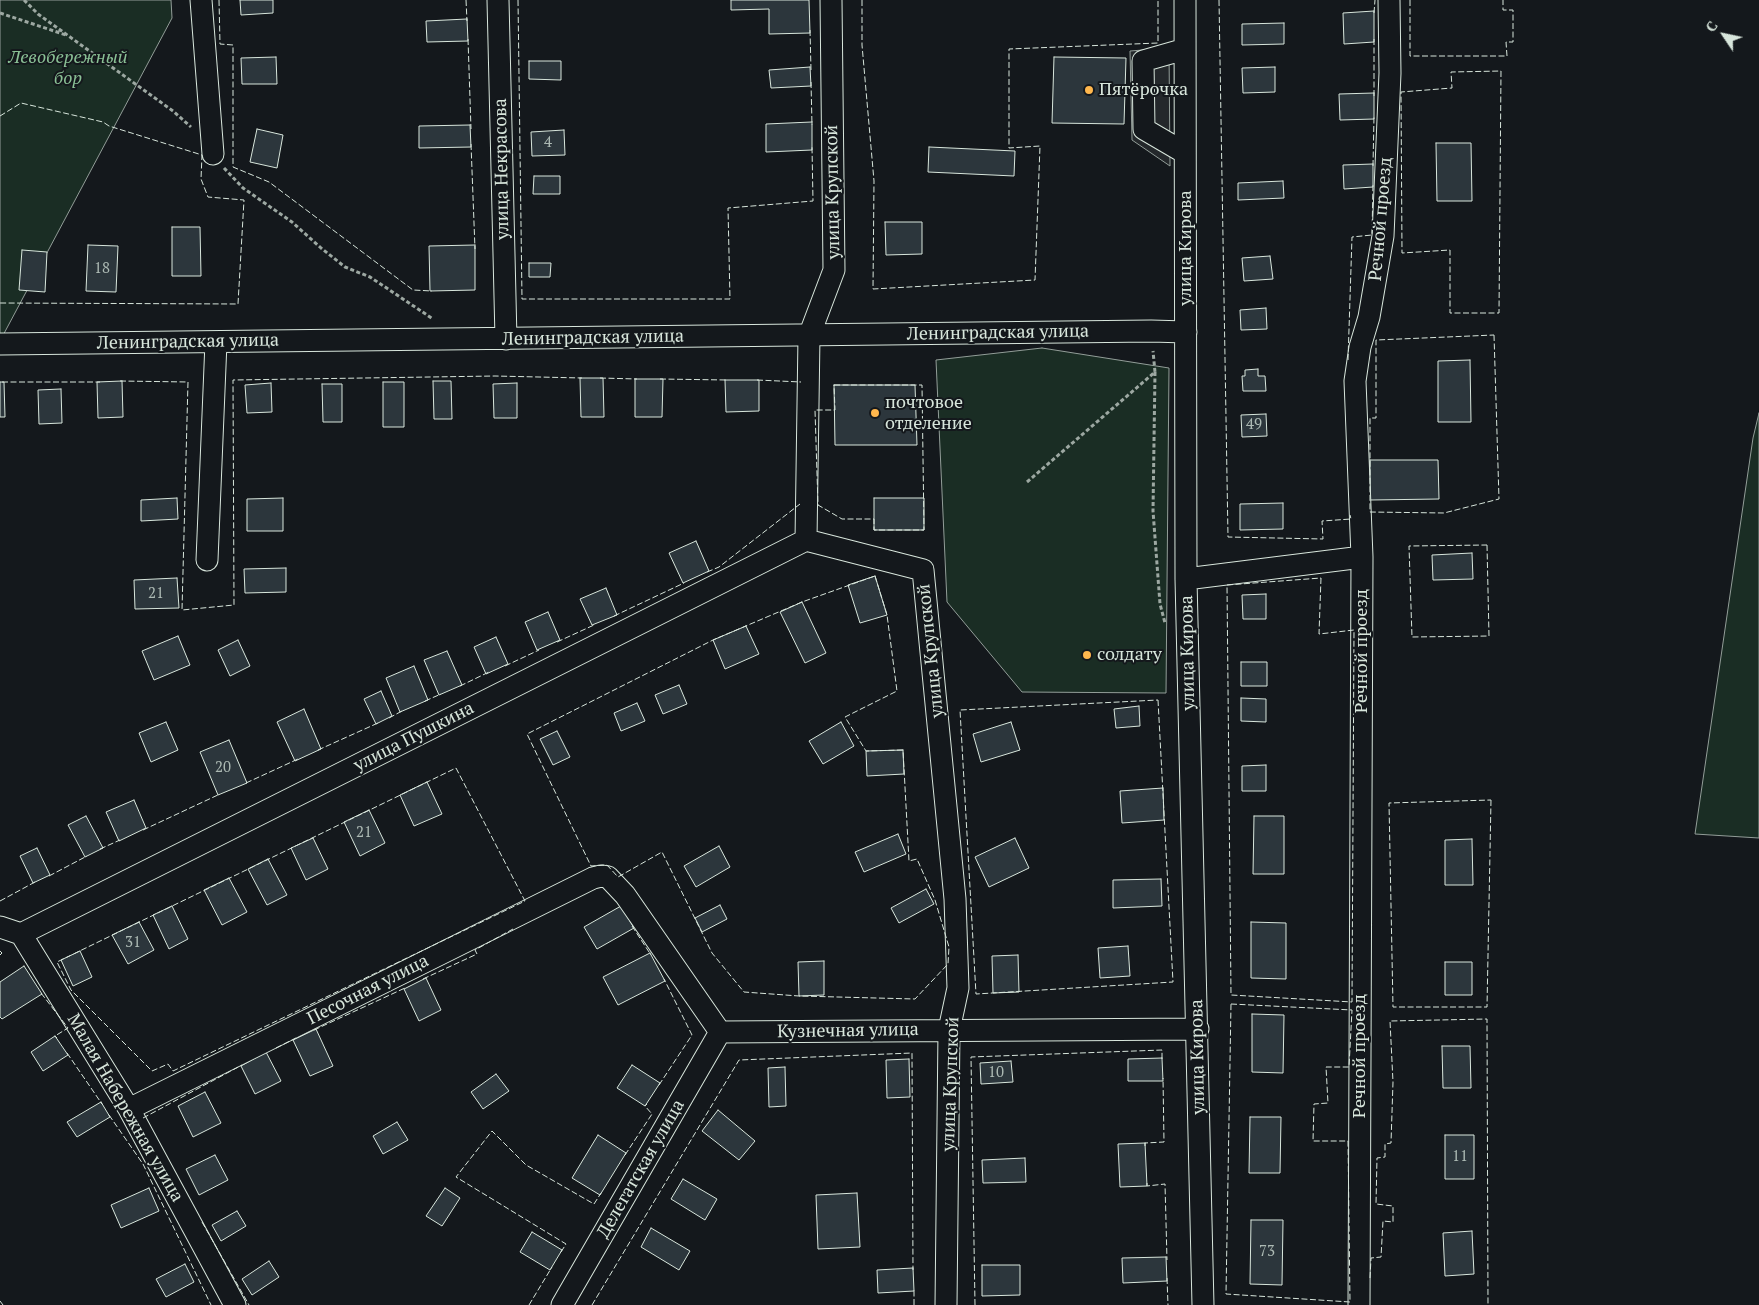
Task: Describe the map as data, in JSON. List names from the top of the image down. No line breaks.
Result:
{"streets":{"street":["улица Некрасова","улица Крупской","Речной проезд","улица Кирова","Ленинградская улица","улица Пушкина","Песочная улица","Кузнечная улица","Малая Набережная улица","Делегатская улица"]},"crossings":[["улица Некрасова","Ленинградская улица"],["улица Крупской","Ленинградская улица"],["улица Крупской","улица Пушкина"],["улица Крупской","Кузнечная улица"],["улица Кирова","Ленинградская улица"],["улица Кирова","Кузнечная улица"],["улица Пушкина","Малая Набережная улица"],["Песочная улица","Кузнечная улица"],["Песочная улица","Малая Набережная улица"],["Песочная улица","Делегатская улица"],["Кузнечная улица","Делегатская улица"]],"parks":["Левобережный бор"],"places":["Пятёрочка","почтовое отделение","солдату"],"house_numbers":["4","18","49","21","20","21","31","10","11","73"],"north":"top left"}
